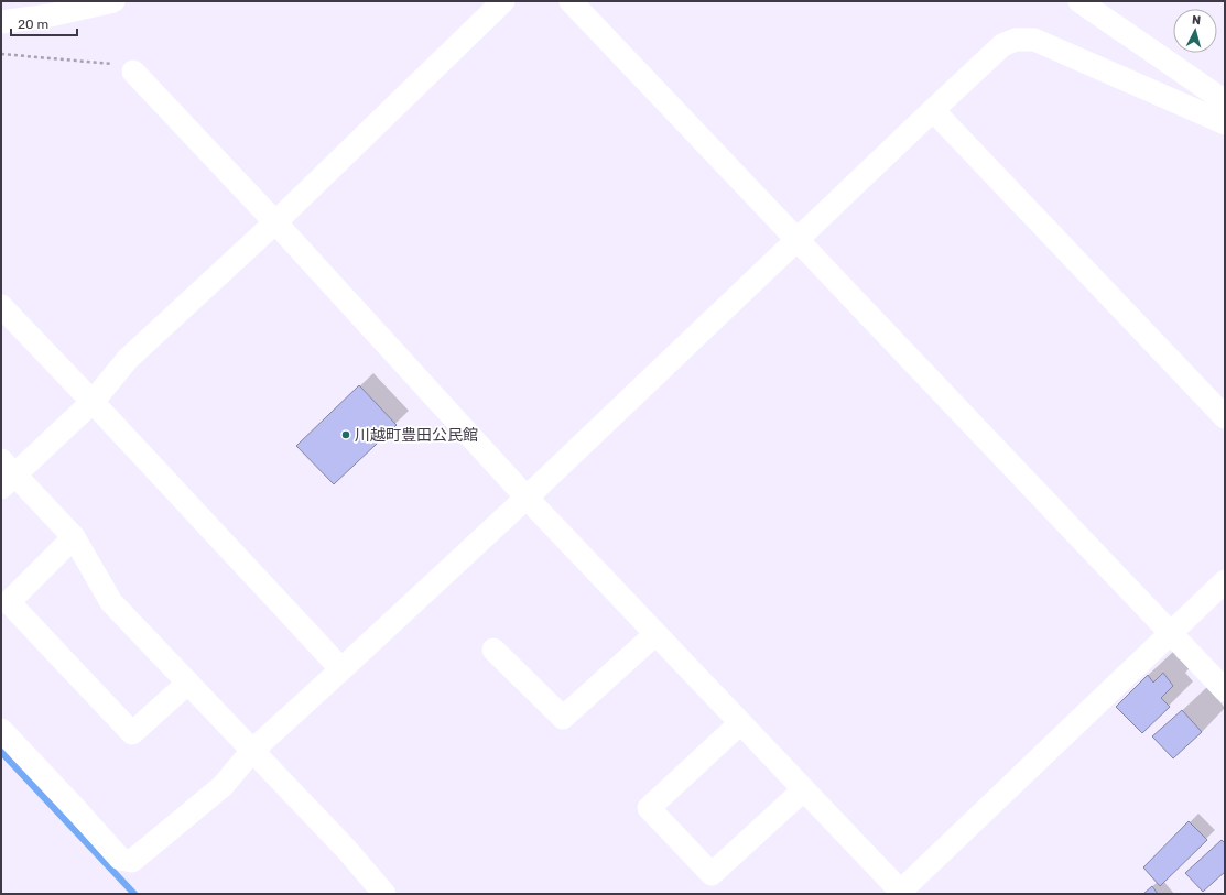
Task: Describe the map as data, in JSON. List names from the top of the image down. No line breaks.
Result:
{"places":["川越町豊田公民館"],"scale_bar":"20 m","north":"top"}
